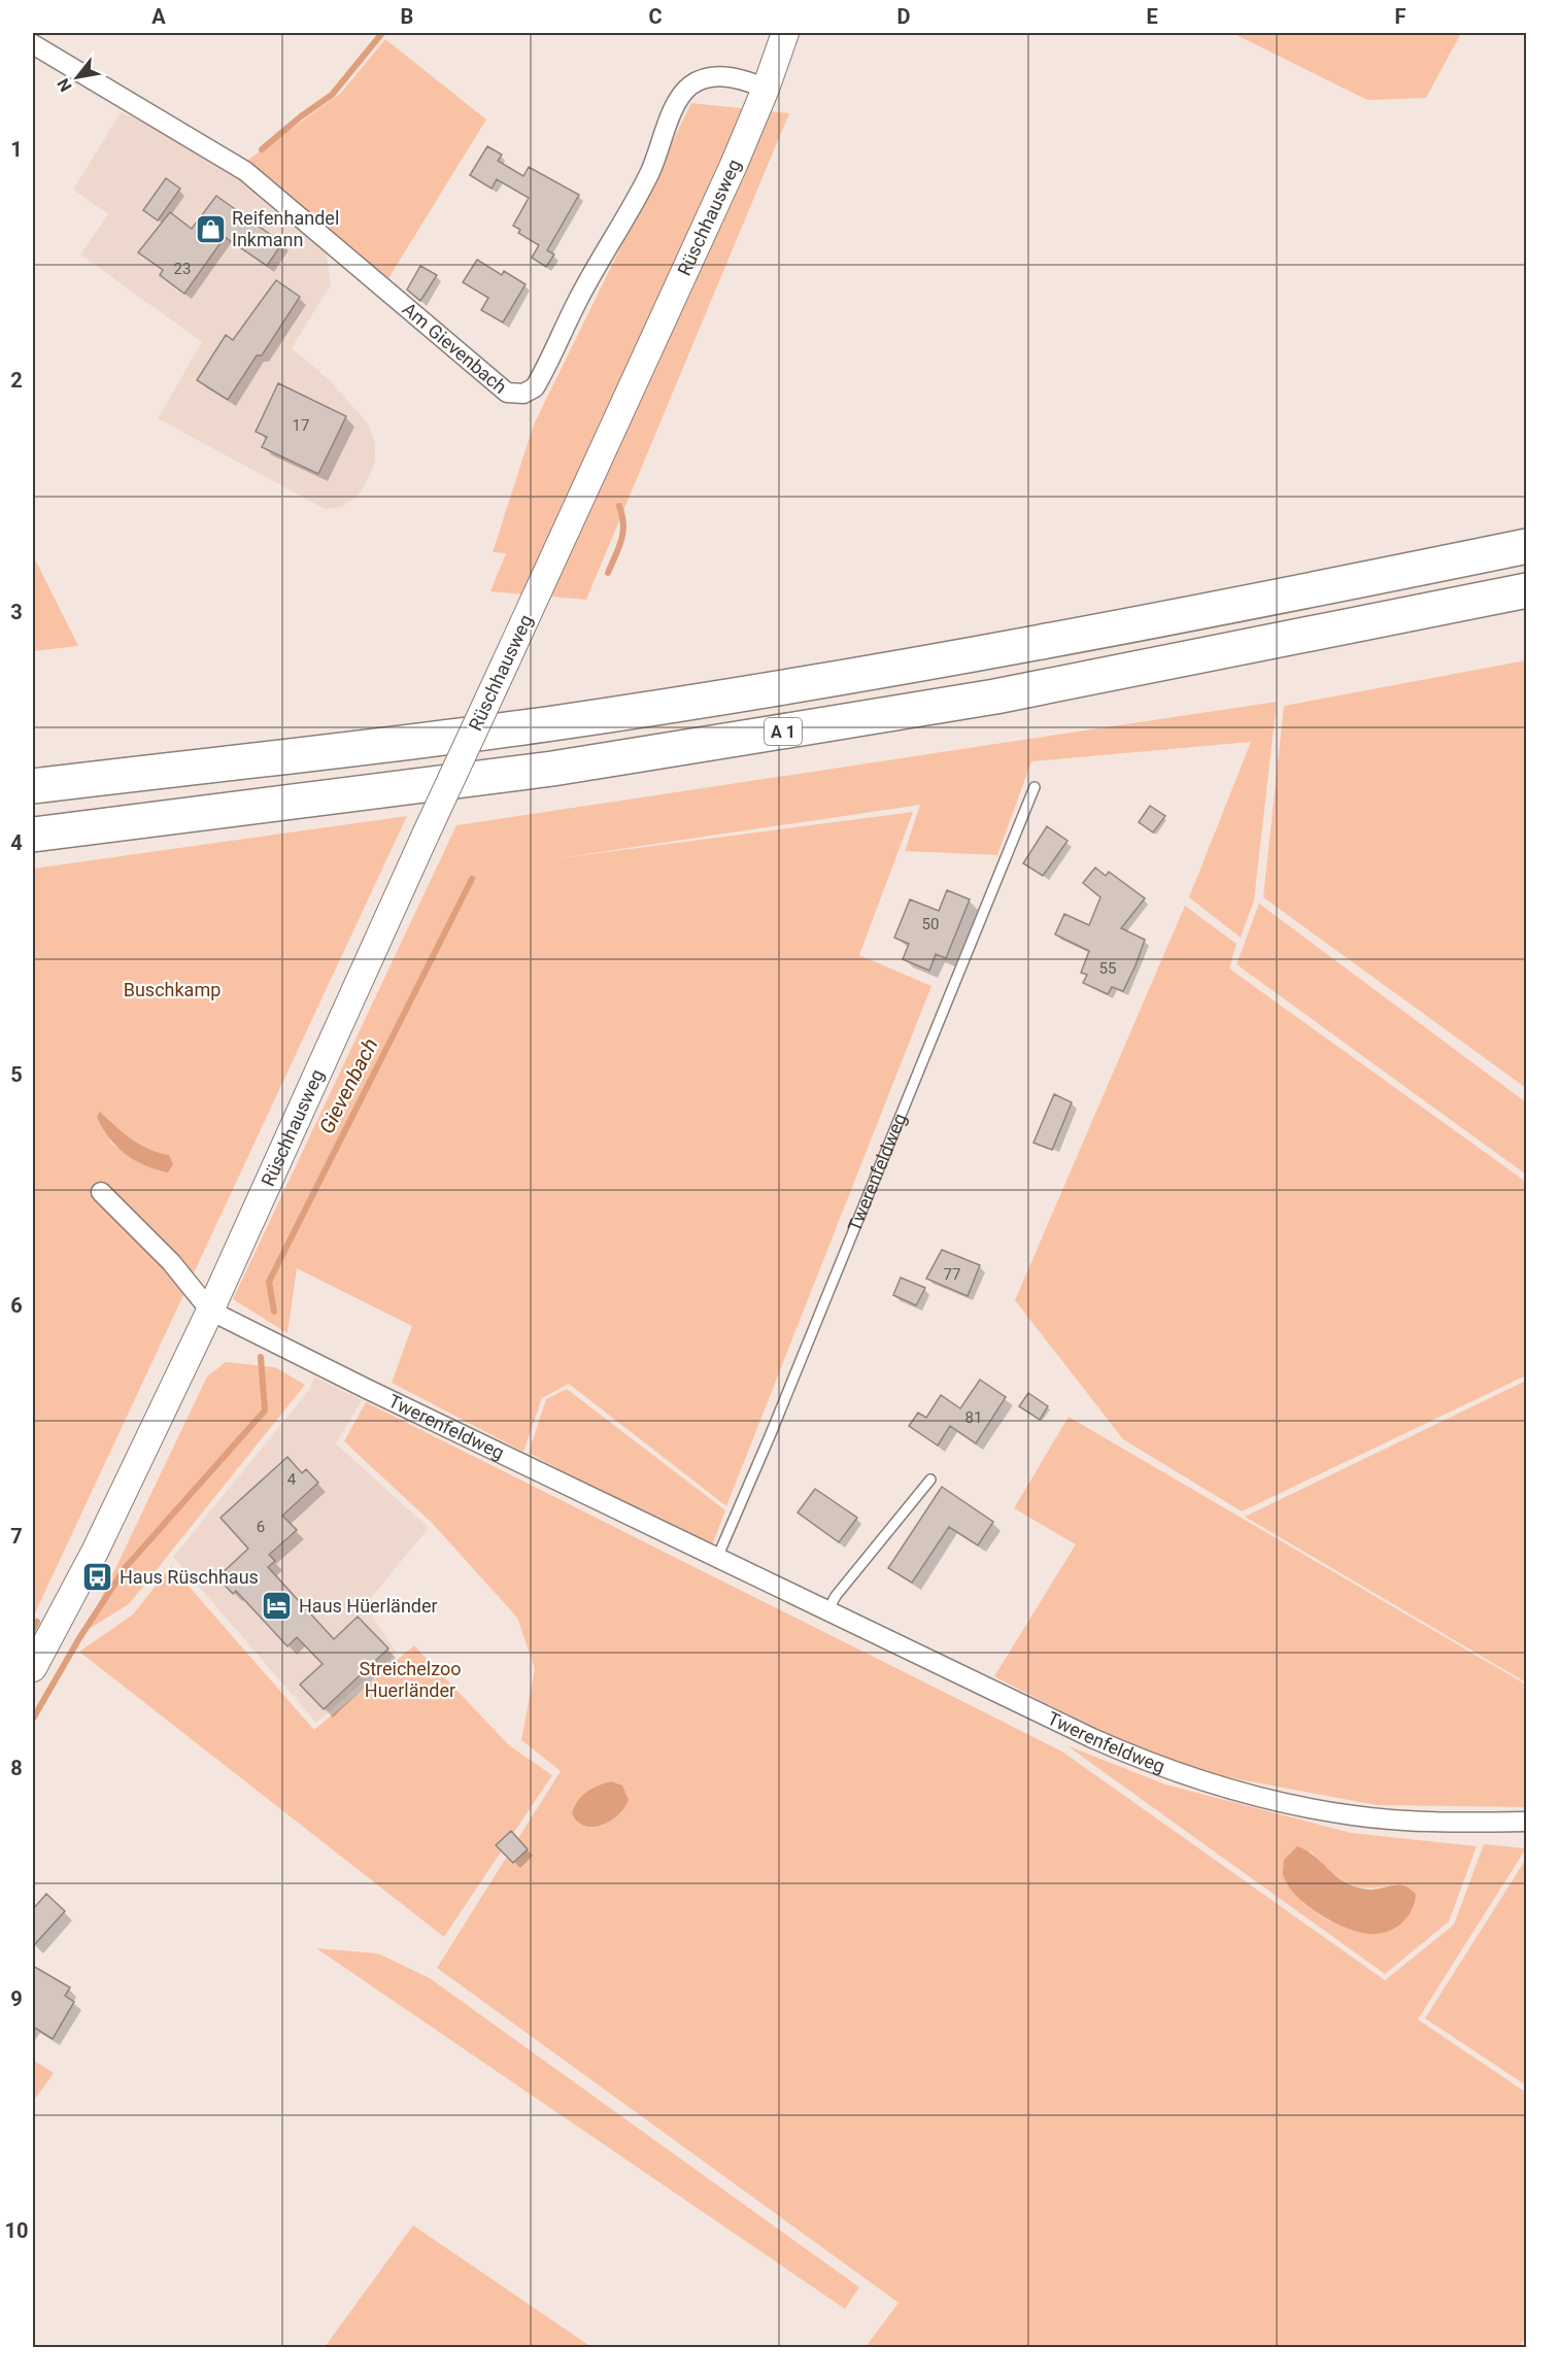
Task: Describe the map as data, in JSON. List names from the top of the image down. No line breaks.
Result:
{"streets":{"highway":["A 1"],"main road":["Rüschhausweg"],"street":["Am Gievenbach","Twerenfeldweg"]},"crossings":[["Rüschhausweg","Am Gievenbach"],["Rüschhausweg","Twerenfeldweg"]],"water":["Gievenbach"],"parks":["Buschkamp","Streichelzoo Huerländer"],"places":{"shop":["Reifenhandel Inkmann"],"bus stop":["Haus Rüschhaus"],"hotel":["Haus Hüerländer"]},"house_numbers":["23","17","50","55","77","81","4","6"],"north":"bottom left","grid":{"columns":["A","B","C","D","E","F"],"rows":["1","2","3","4","5","6","7","8","9","10"]}}
